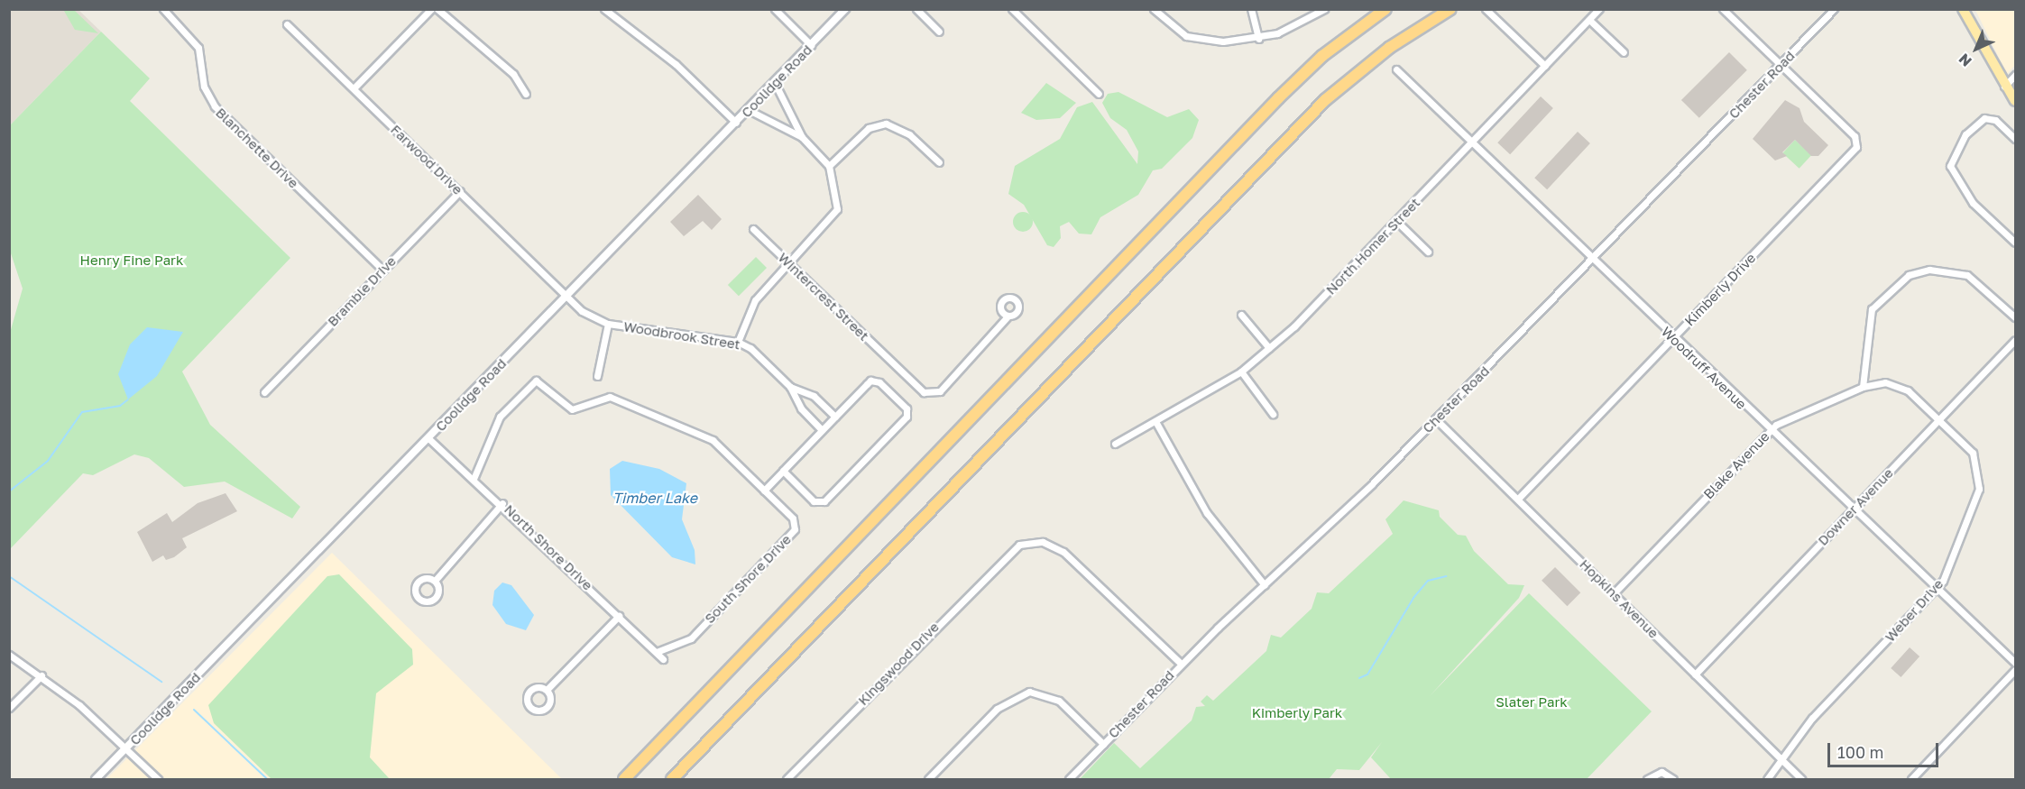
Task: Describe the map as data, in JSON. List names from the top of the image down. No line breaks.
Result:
{"streets":{"street":["Coolidge Road","Chester Road","Blanchette Drive","Farwood Drive","North Homer Street","Kimberly Drive","Bramble Drive","Wintercrest Street","Woodbrook Street","Woodruff Avenue","Blake Avenue","Downer Avenue","North Shore Drive","South Shore Drive","Hopkins Avenue","Weber Drive","Kingswood Drive"]},"crossings":[["Coolidge Road","Farwood Drive"],["Coolidge Road","Woodbrook Street"],["Coolidge Road","North Shore Drive"],["Chester Road","Kimberly Drive"],["Chester Road","Woodruff Avenue"],["Chester Road","Hopkins Avenue"],["Chester Road","Kingswood Drive"],["Blanchette Drive","Bramble Drive"],["Farwood Drive","Bramble Drive"],["Farwood Drive","Woodbrook Street"],["North Homer Street","Woodruff Avenue"],["Kimberly Drive","Woodruff Avenue"],["Kimberly Drive","Hopkins Avenue"],["Woodruff Avenue","Blake Avenue"],["Woodruff Avenue","Downer Avenue"],["Woodruff Avenue","Weber Drive"],["Blake Avenue","Downer Avenue"],["Blake Avenue","Hopkins Avenue"],["Blake Avenue","Weber Drive"],["Downer Avenue","Hopkins Avenue"],["Downer Avenue","Weber Drive"],["North Shore Drive","South Shore Drive"],["Hopkins Avenue","Weber Drive"]],"water":["Timber Lake"],"parks":["Henry Fine Park","Slater Park","Kimberly Park"],"scale_bar":"100 m","north":"bottom left"}
